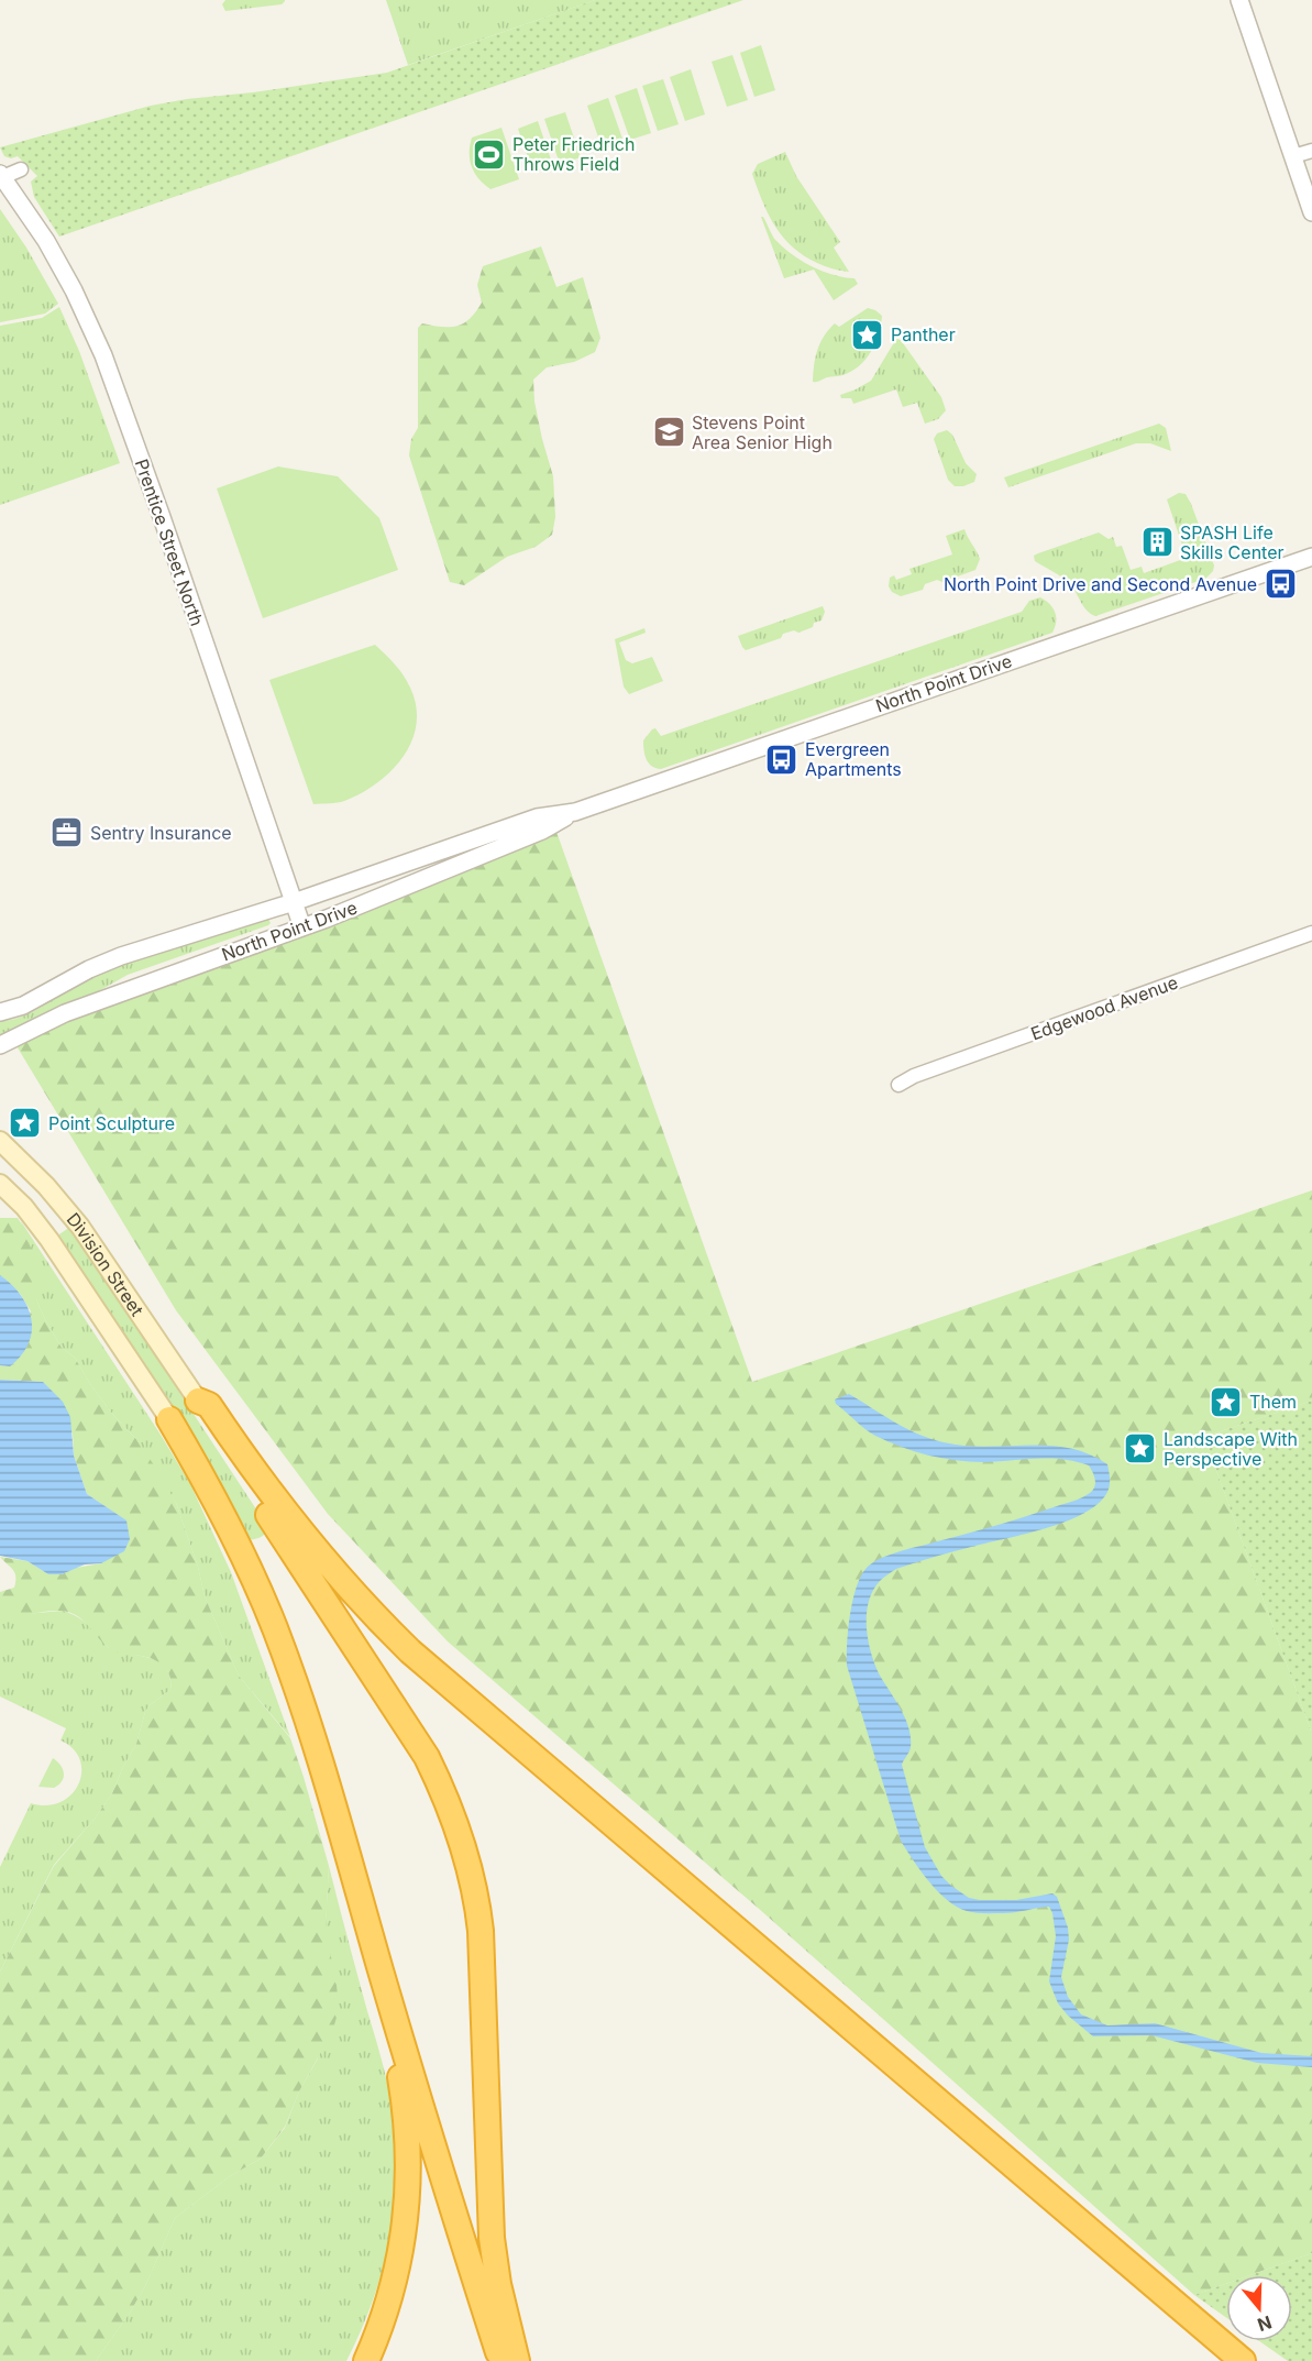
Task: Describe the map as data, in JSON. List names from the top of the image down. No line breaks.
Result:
{"streets":{"main road":["Division Street"],"street":["Prentice Street North","North Point Drive","Edgewood Avenue"]},"crossings":[["Prentice Street North","North Point Drive"]],"places":{"sports":["Peter Friedrich Throws Field"],"place":["Panther","Point Sculpture","Them","Landscape With Perspective"],"school or university":["Stevens Point Area Senior High"],"building":["SPASH Life Skills Center"],"bus stop":["North Point Drive and Second Avenue","Evergreen Apartments"],"office":["Sentry Insurance"]},"north":"bottom"}
